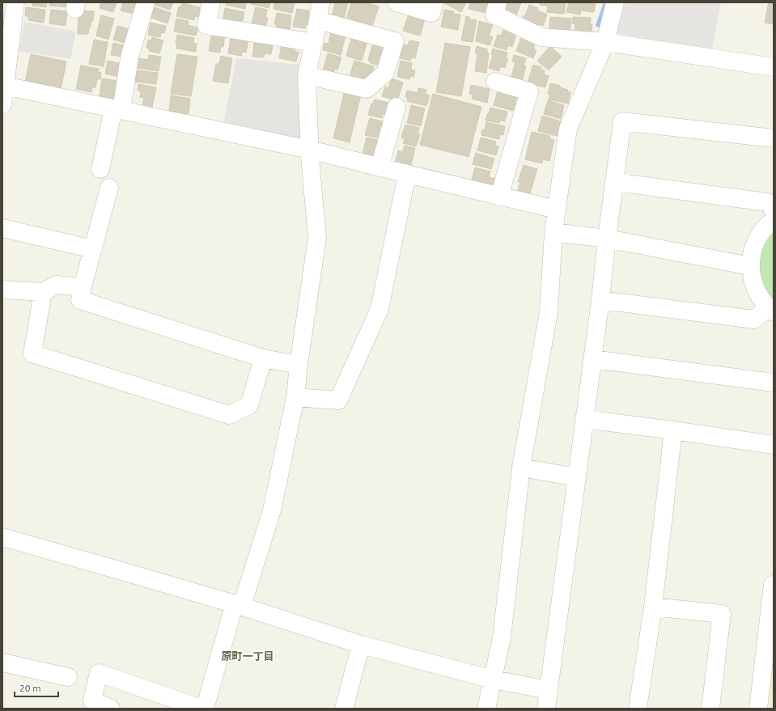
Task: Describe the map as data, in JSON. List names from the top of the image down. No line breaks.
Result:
{"districts":["原町一丁目"],"scale_bar":"20 m"}
